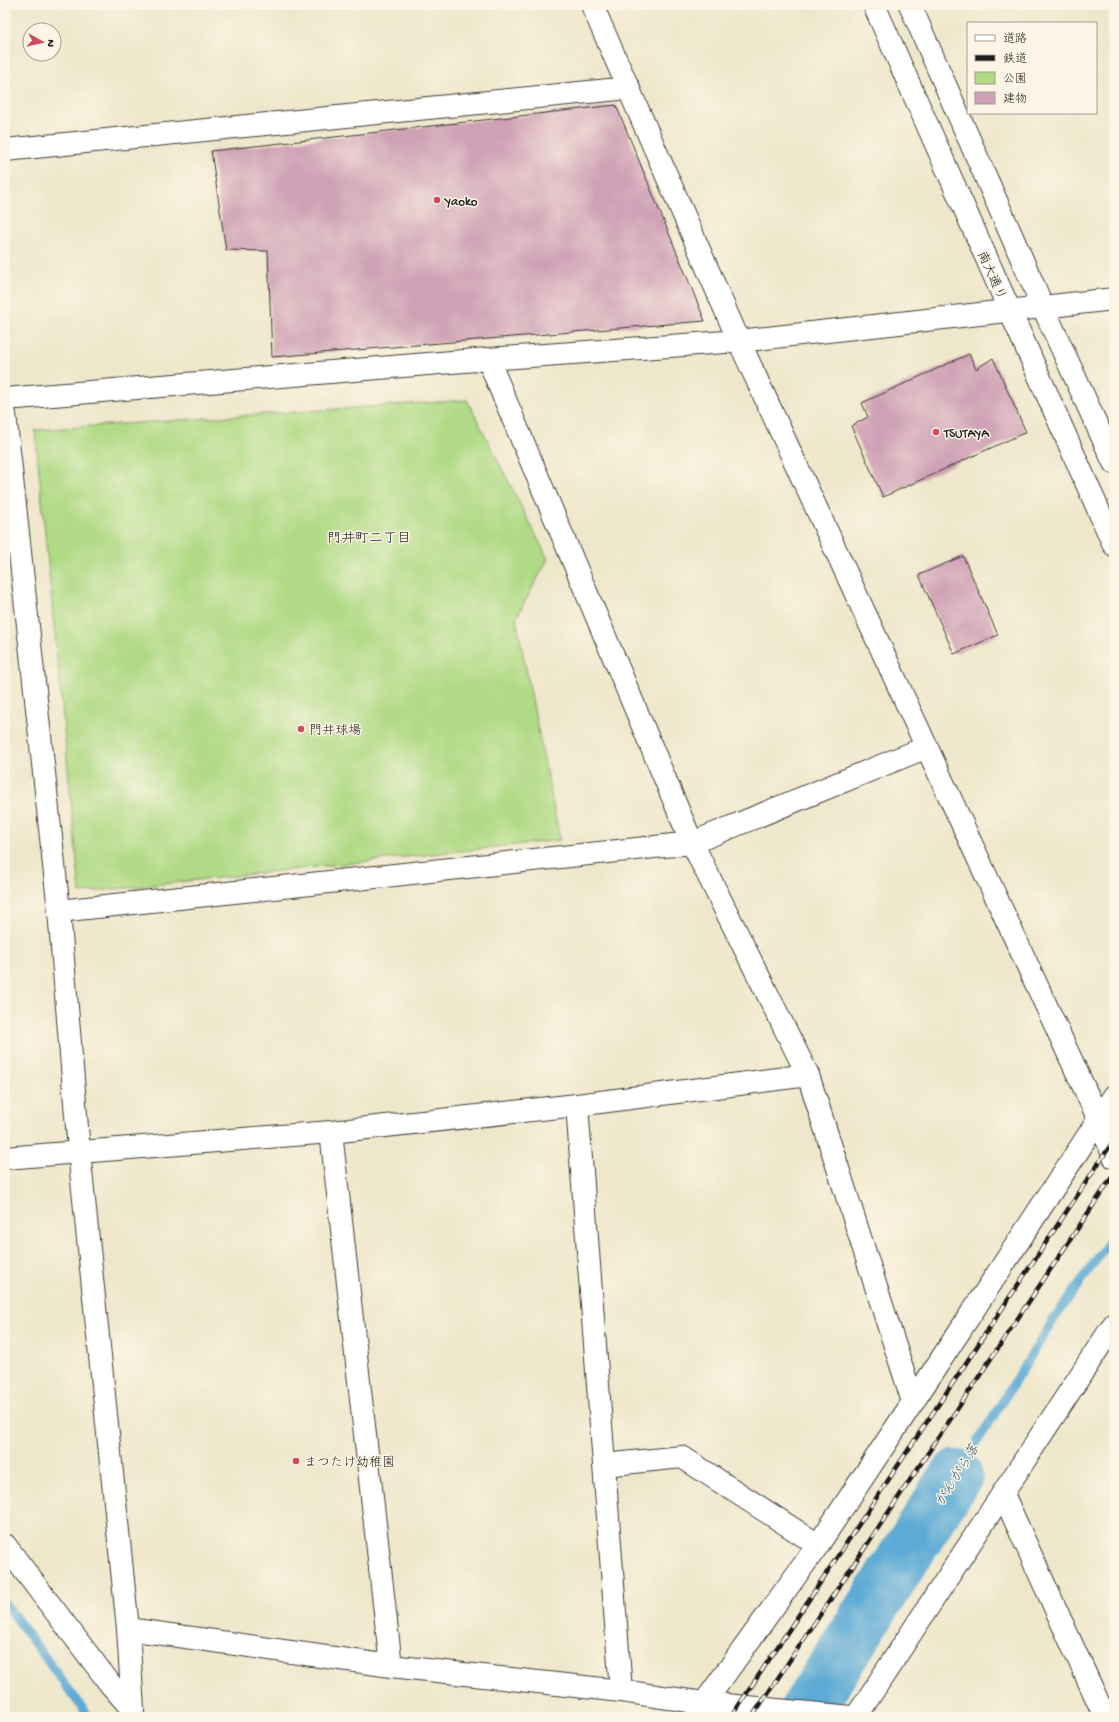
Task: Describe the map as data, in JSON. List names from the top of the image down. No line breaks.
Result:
{"streets":{"street":["南大通り"]},"districts":["門井町二丁目"],"water":["がんがら落"],"places":["Yaoko","TSUTAYA","門井球場","まつたけ幼稚園"],"legend":["道路","鉄道","公園","建物"],"north":"right"}
